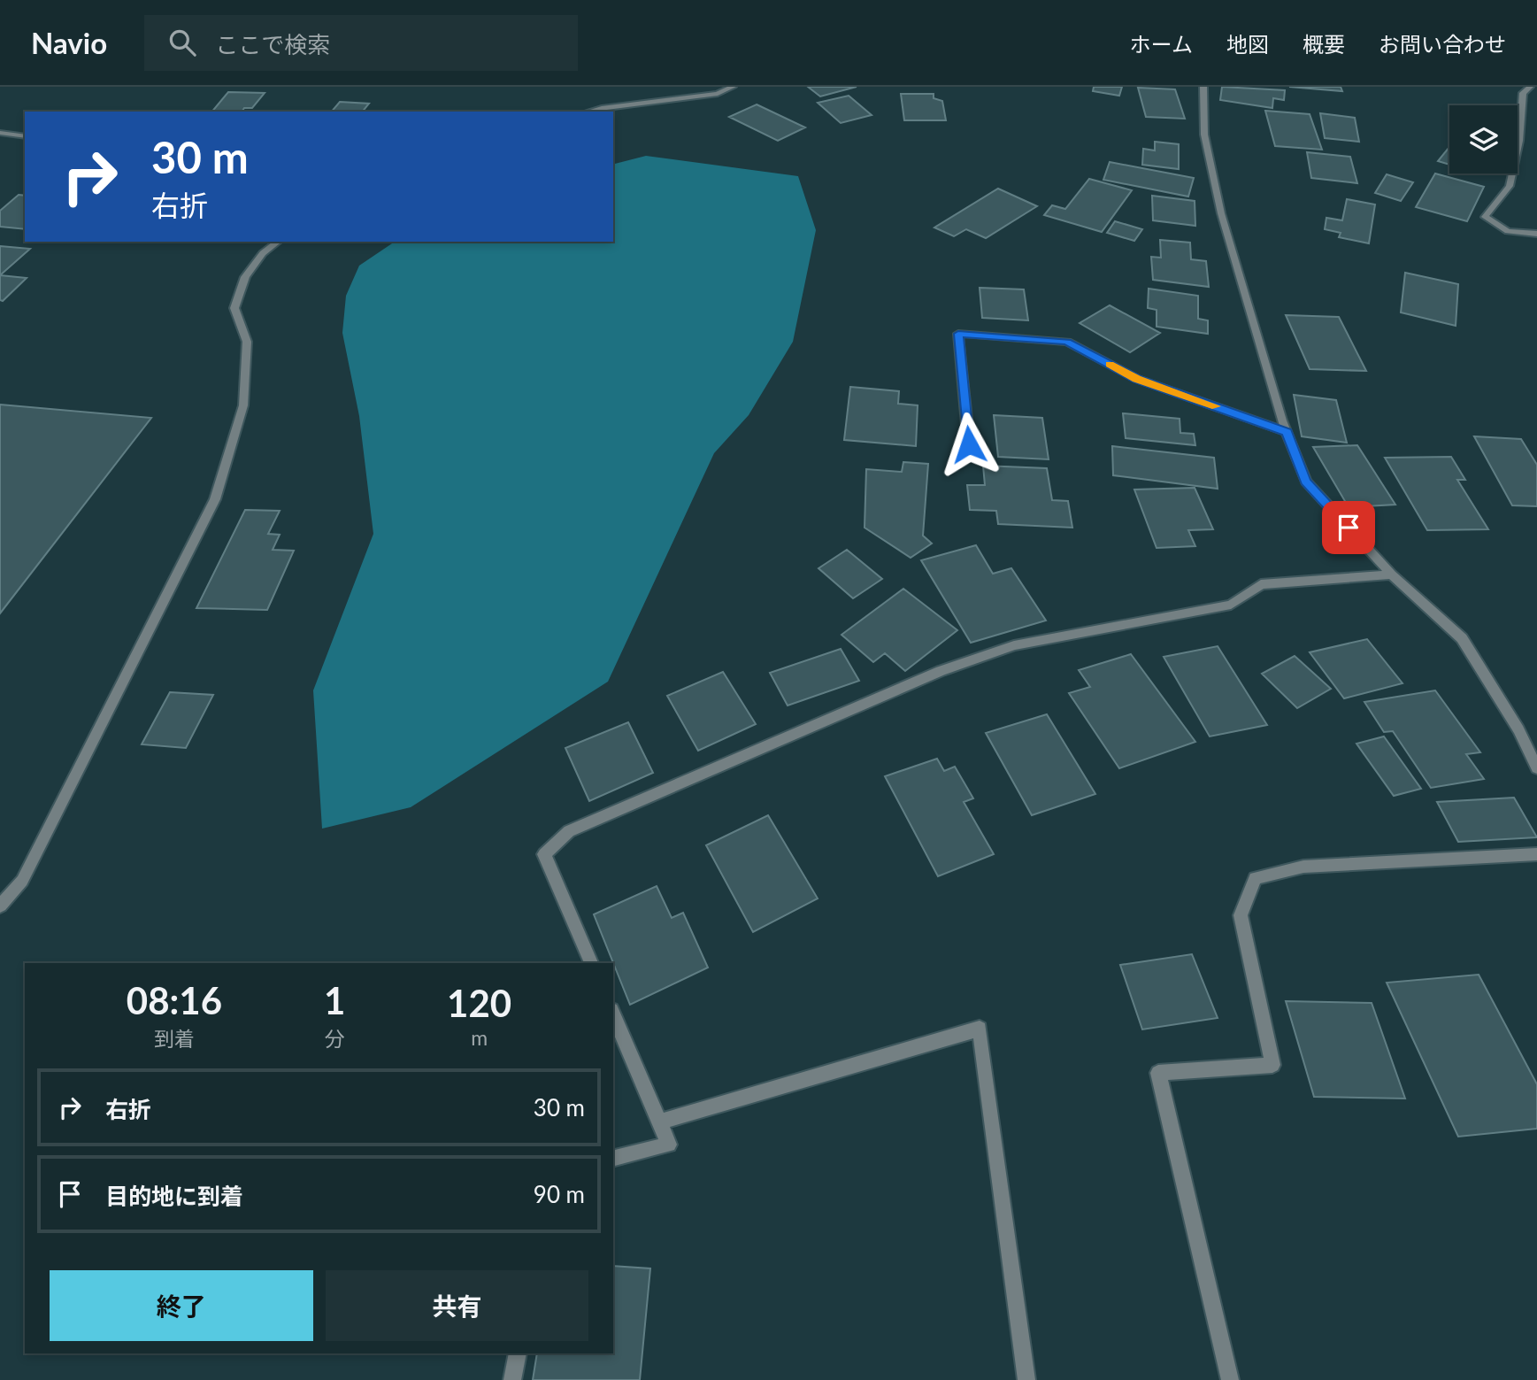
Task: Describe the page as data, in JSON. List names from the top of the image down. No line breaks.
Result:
{"page":{"header":"Navio","search":"ここで検索","nav":["ホーム","地図","概要","お問い合わせ"],"turn":["30 m","右折"],"eta":["08:16","到着","1","分","120","m"],"list":[{"name":"右折","value":"30 m"},{"name":"目的地に到着","value":"90 m"}],"buttons":["終了","共有"]}}
